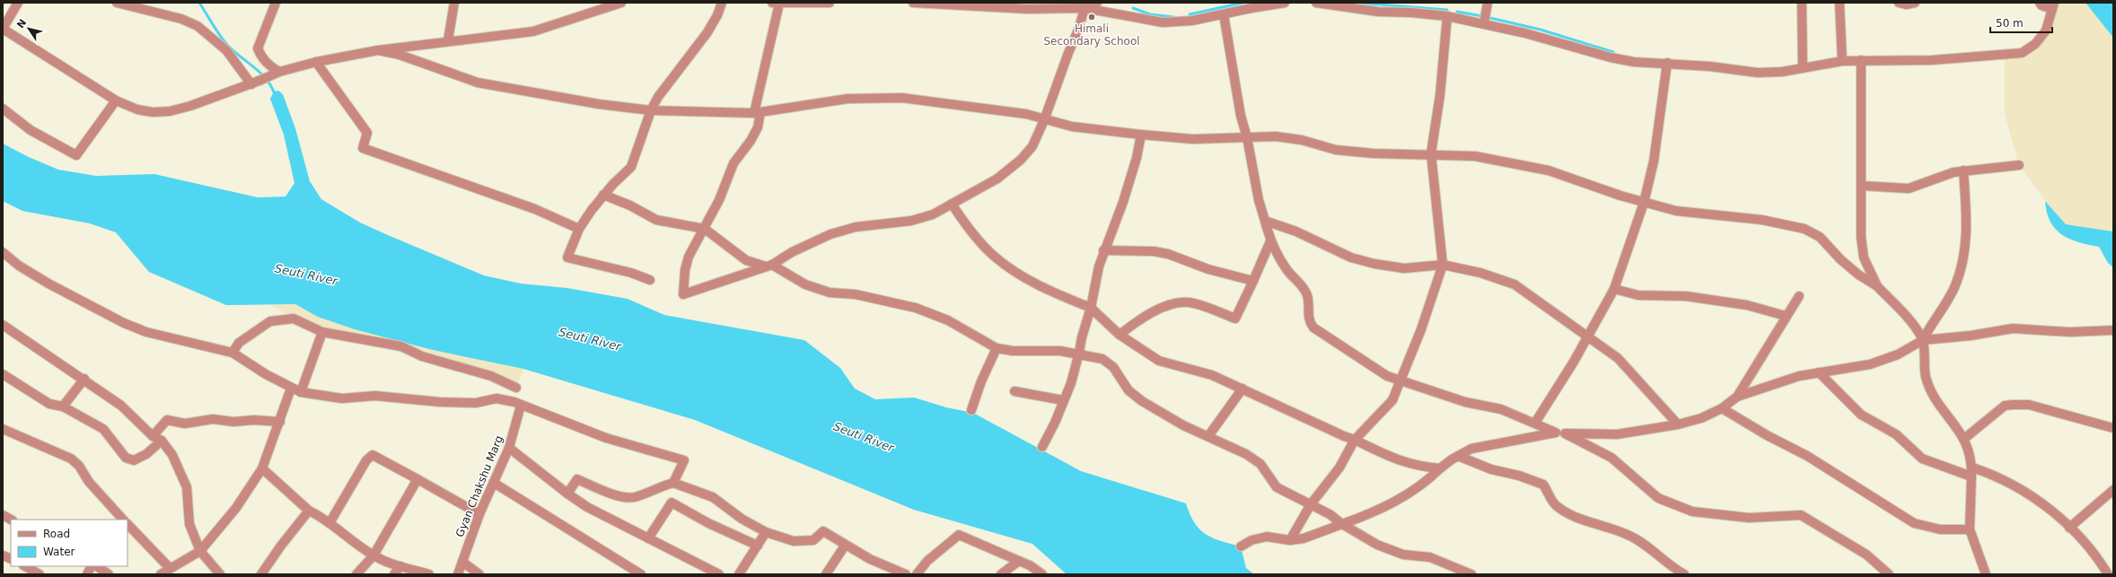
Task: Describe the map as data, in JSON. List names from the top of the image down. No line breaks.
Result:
{"streets":{"street":["Gyan Chakshu Marg"]},"water":["Seuti River"],"places":["Himali Secondary School"],"legend":["Road","Water"],"scale_bar":"50 m","north":"top left"}
